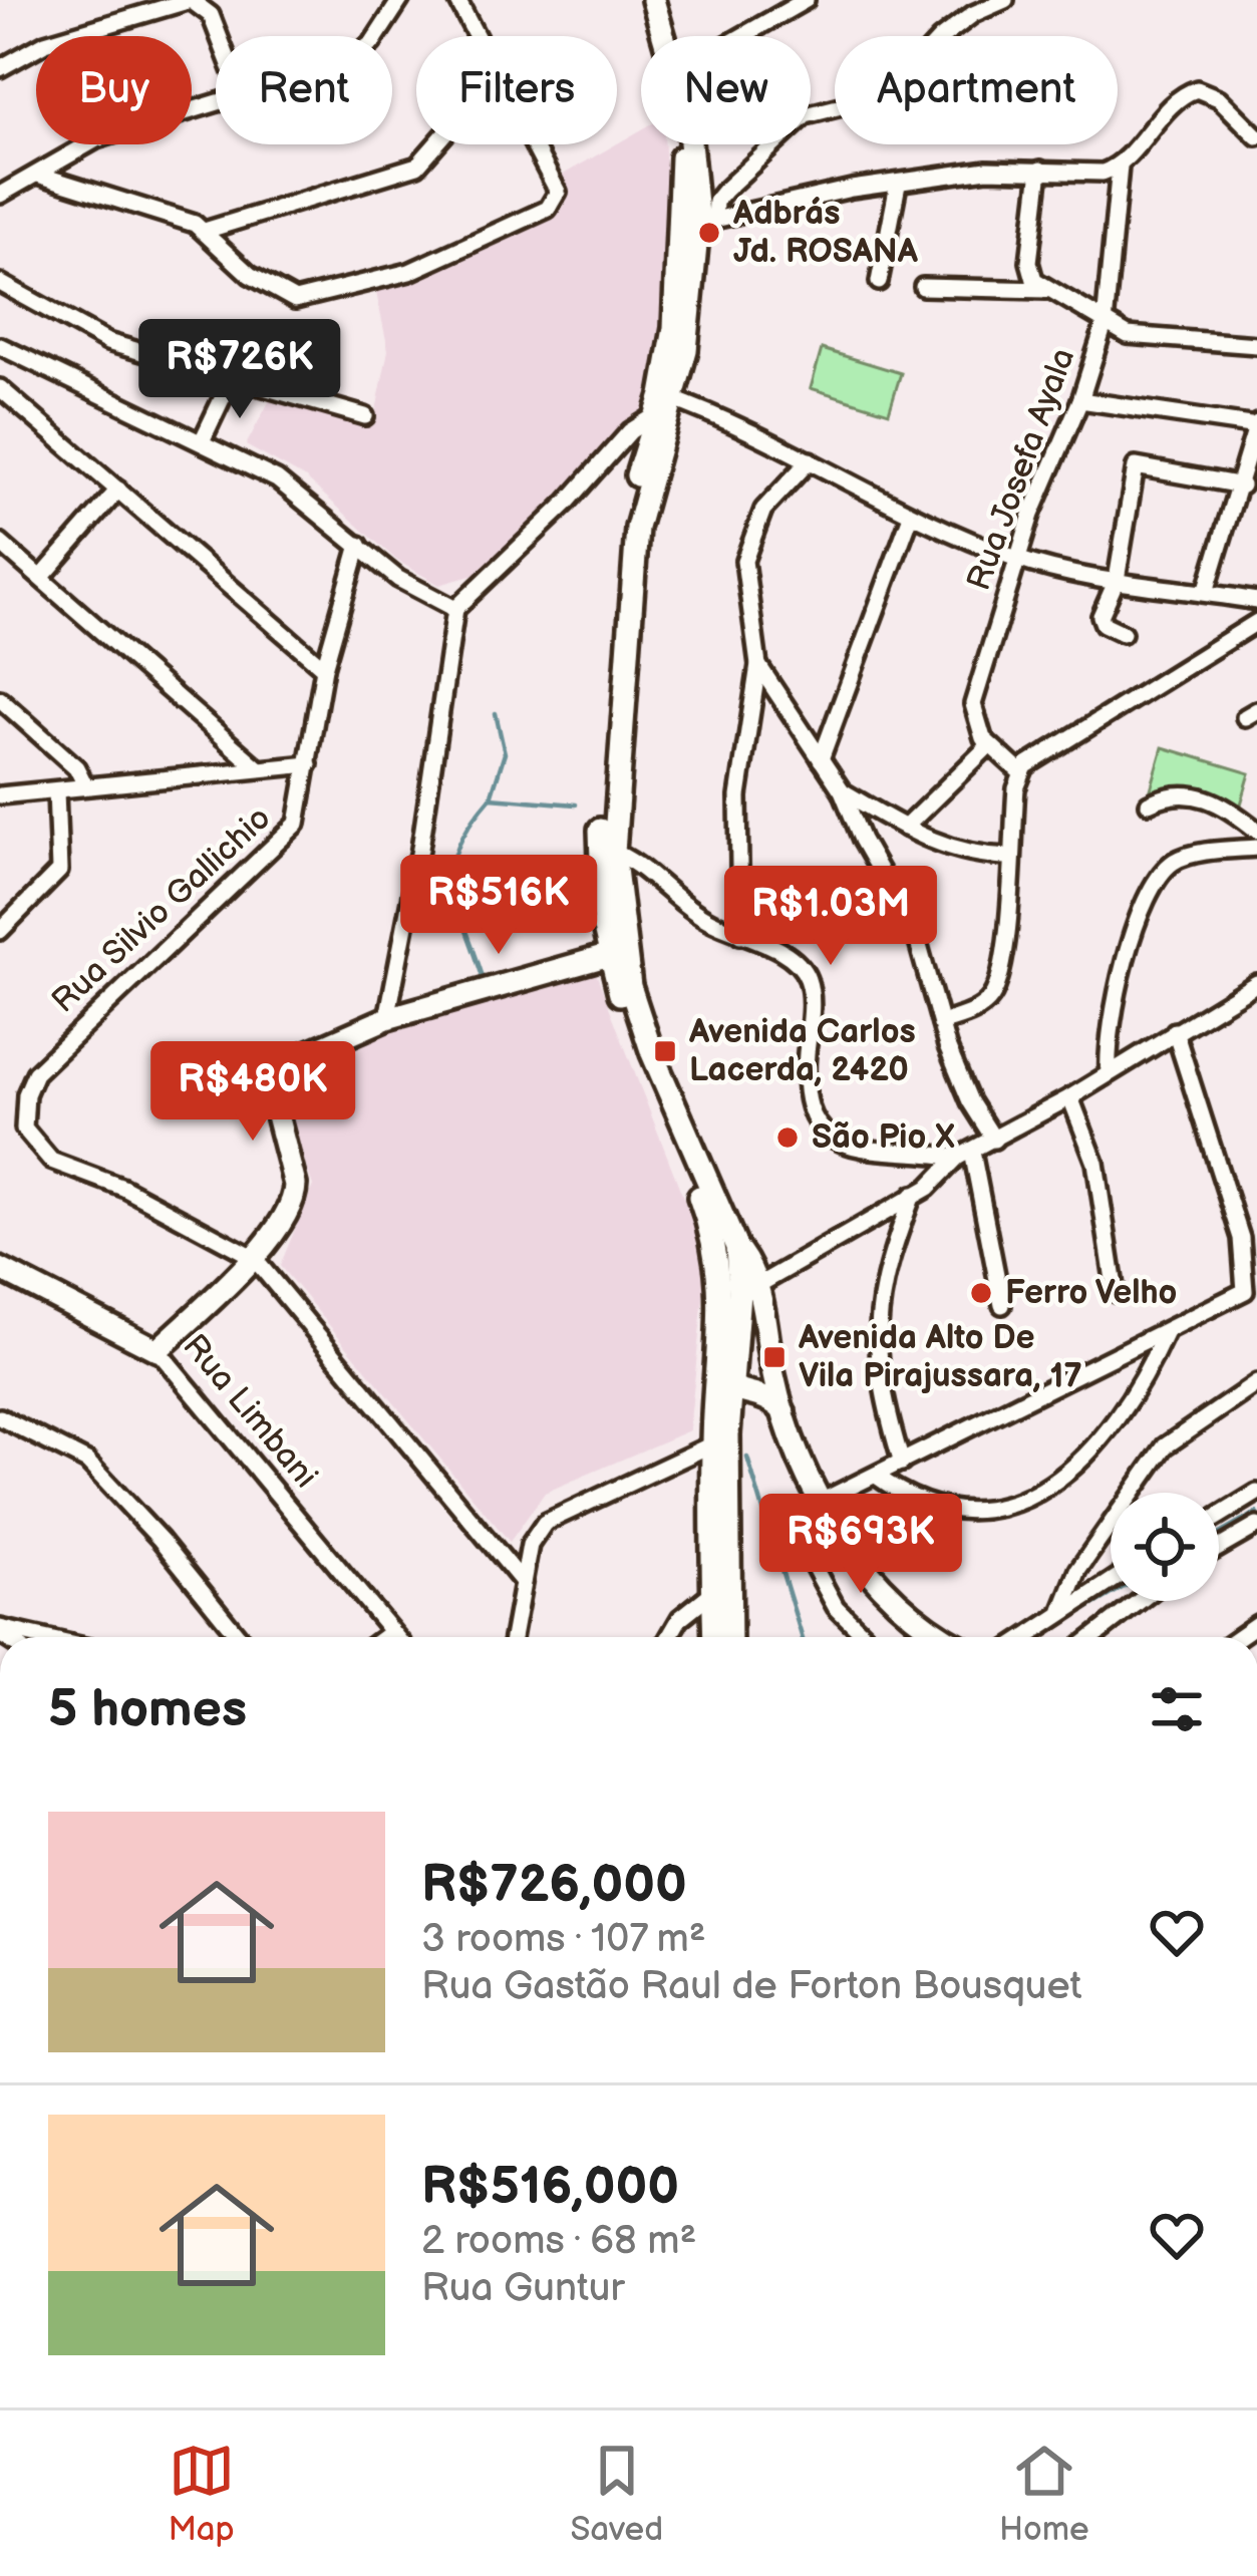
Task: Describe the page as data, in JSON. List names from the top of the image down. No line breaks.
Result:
{"streets":{"main road":["Rua Limbani"],"street":["Rua Josefa Ayala","Rua Silvio Gallichio"]},"places":{"other":["Adbrás Jd. ROSANA","São Pio X","Ferro Velho"],"transit":["Avenida Carlos Lacerda, 2420","Avenida Alto De Vila Pirajussara, 17"]},"page":{"chip":["Buy","Rent","Filters","New","Apartment"],"price":["R$726K","R$516K","R$1.03M","R$480K","R$693K"],"heading":"5 homes","list":[{"name":"R$726,000","note":"3 rooms · 107 m² · Rua Gastão Raul de Forton Bousquet"},{"name":"R$516,000","note":"2 rooms · 68 m² · Rua Guntur"}],"tabs":["Map","Saved","Home"]}}
